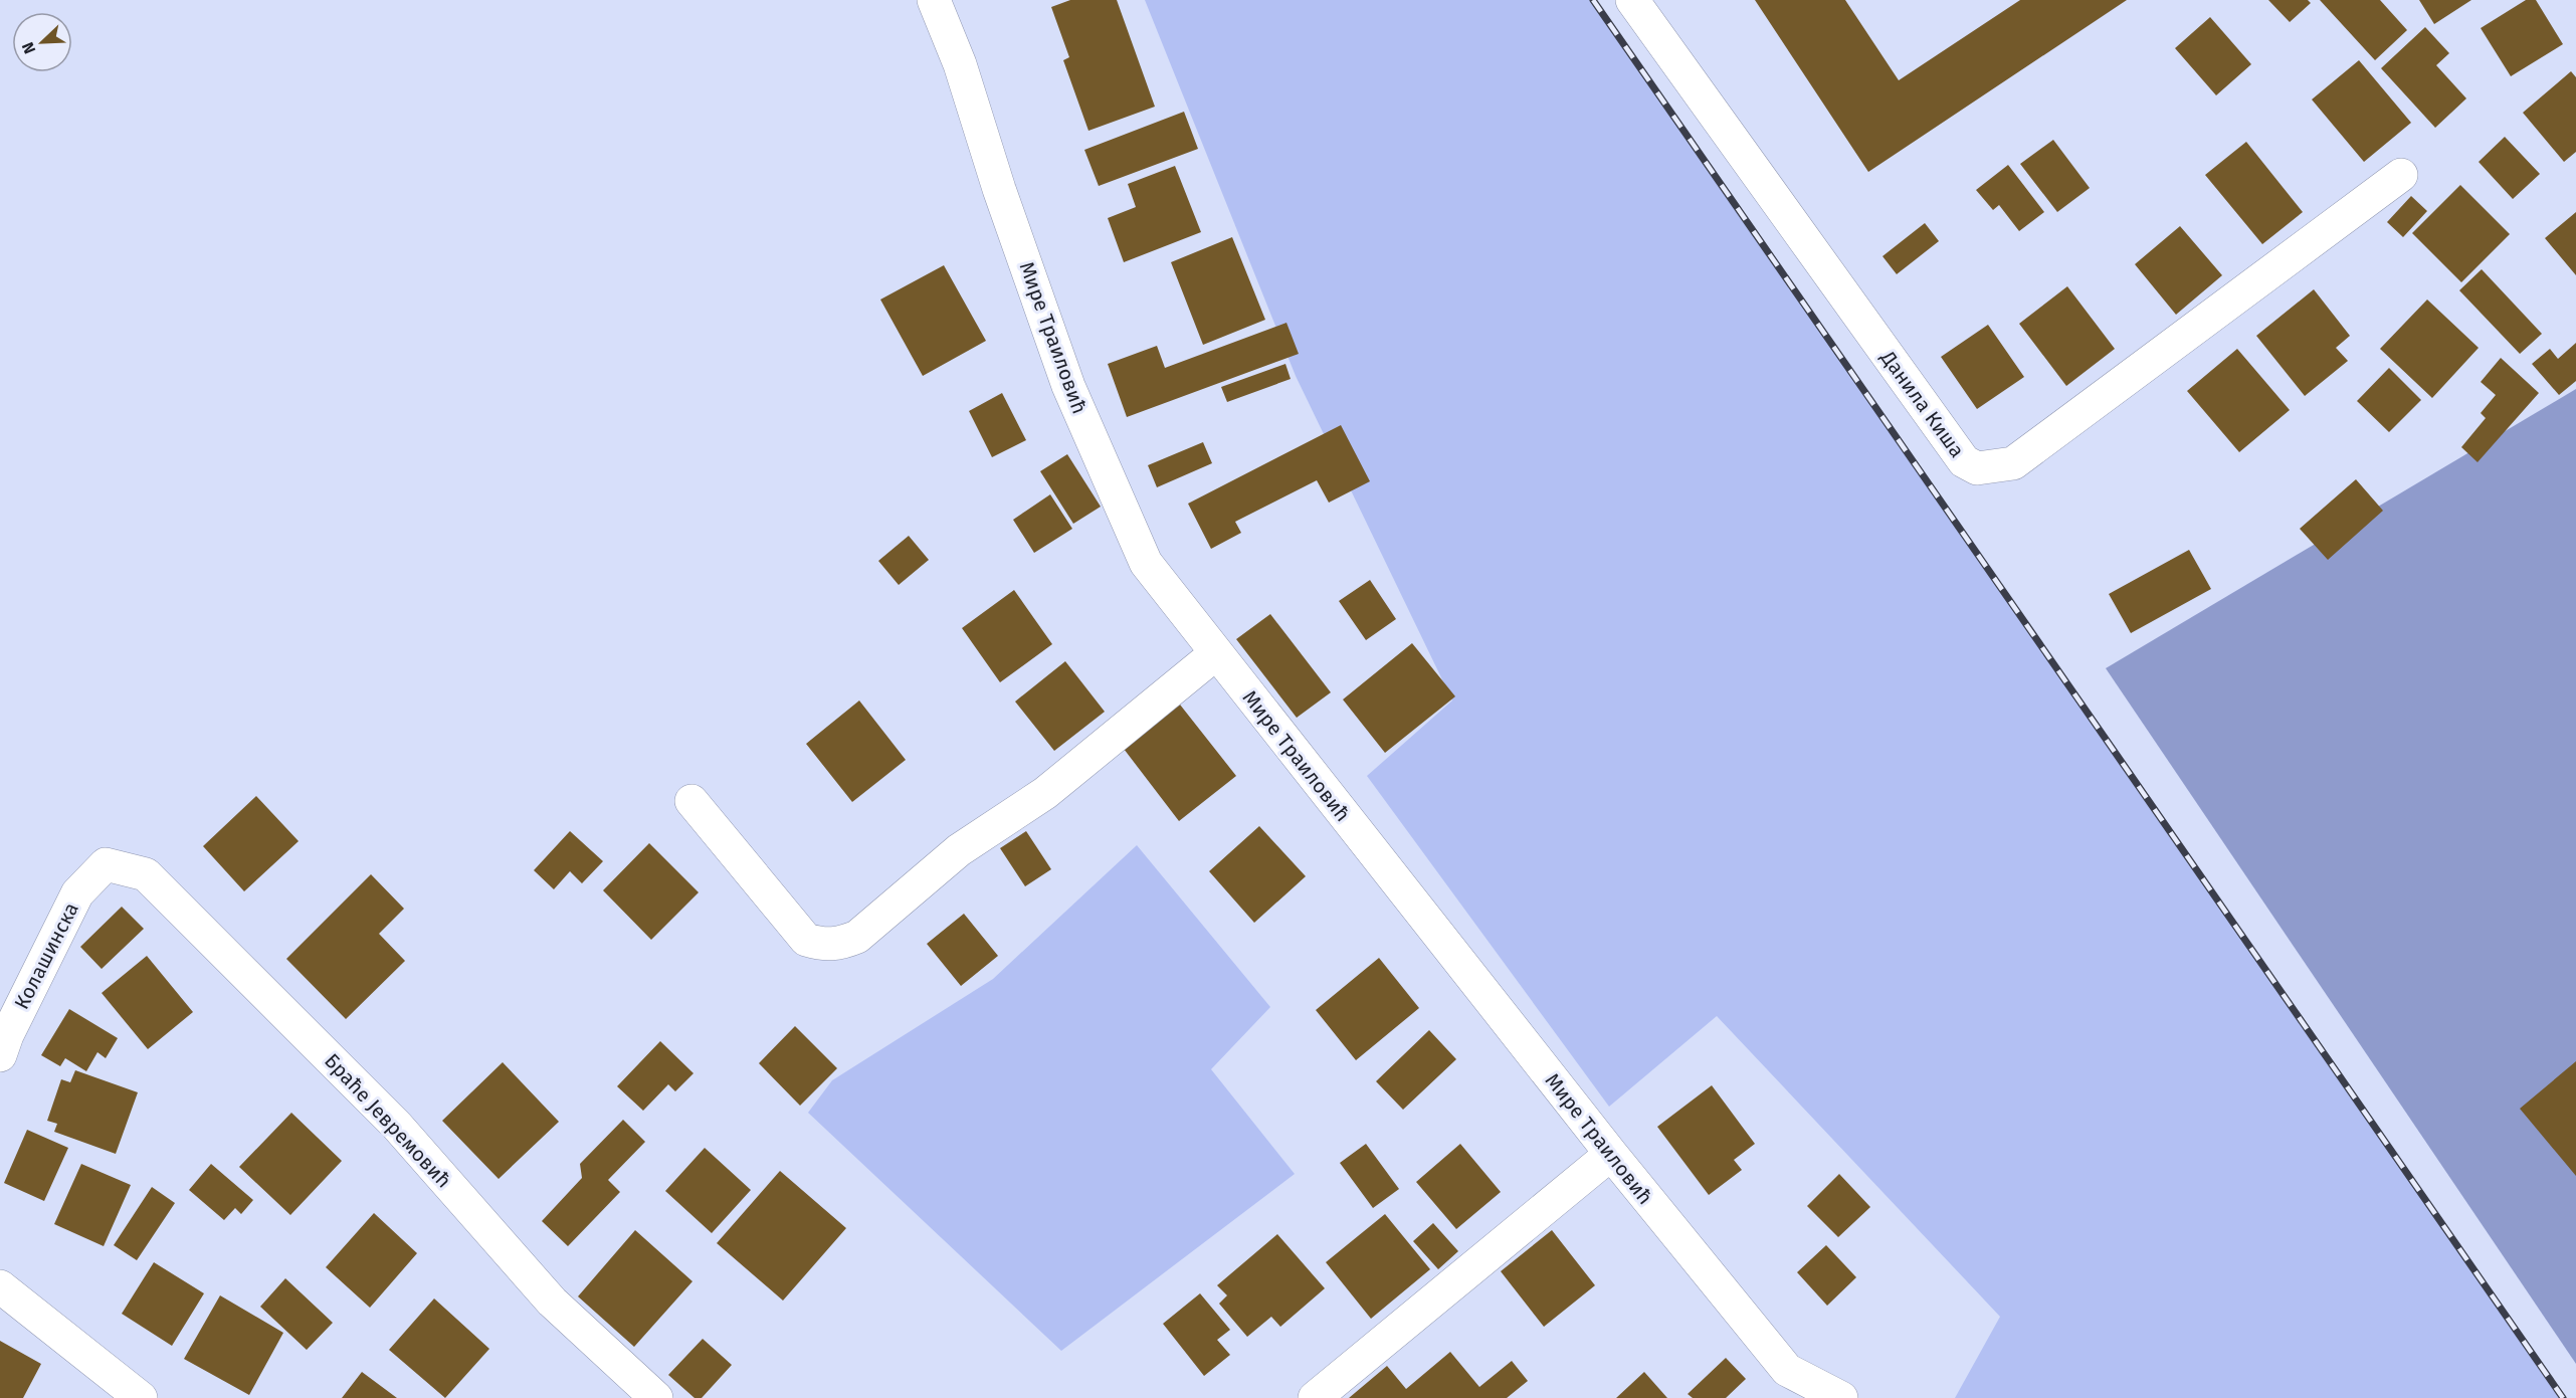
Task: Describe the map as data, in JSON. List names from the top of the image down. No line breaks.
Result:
{"streets":{"street":["Мире Траиловић","Данила Киша","Колашинска","Браће Јевремовић"]},"crossings":[["Колашинска","Браће Јевремовић"]],"north":"bottom left"}
